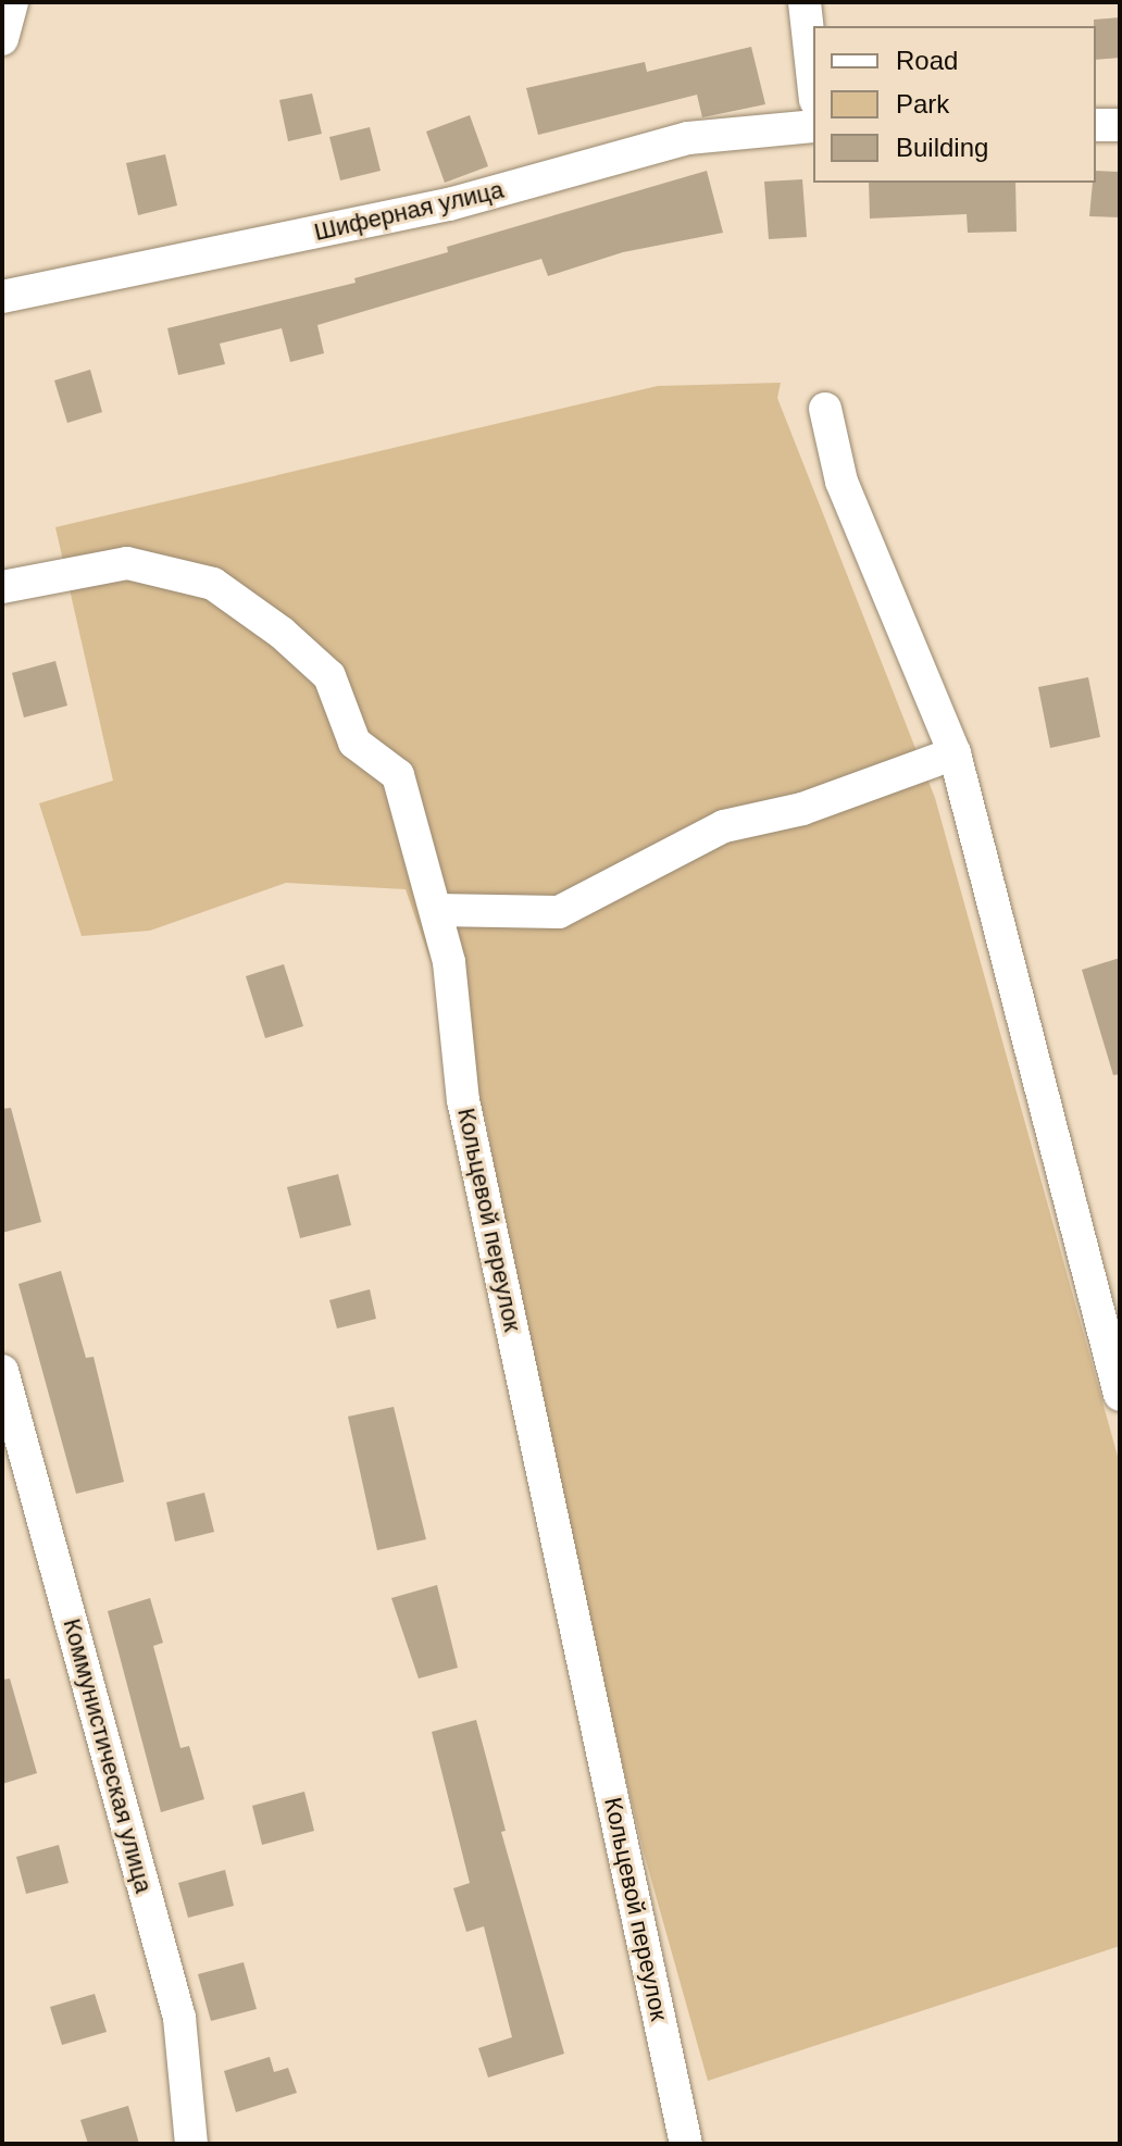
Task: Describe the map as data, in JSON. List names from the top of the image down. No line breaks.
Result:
{"streets":{"street":["Шиферная улица","Кольцевой переулок","Коммунистическая улица"]},"legend":["Road","Park","Building"]}
